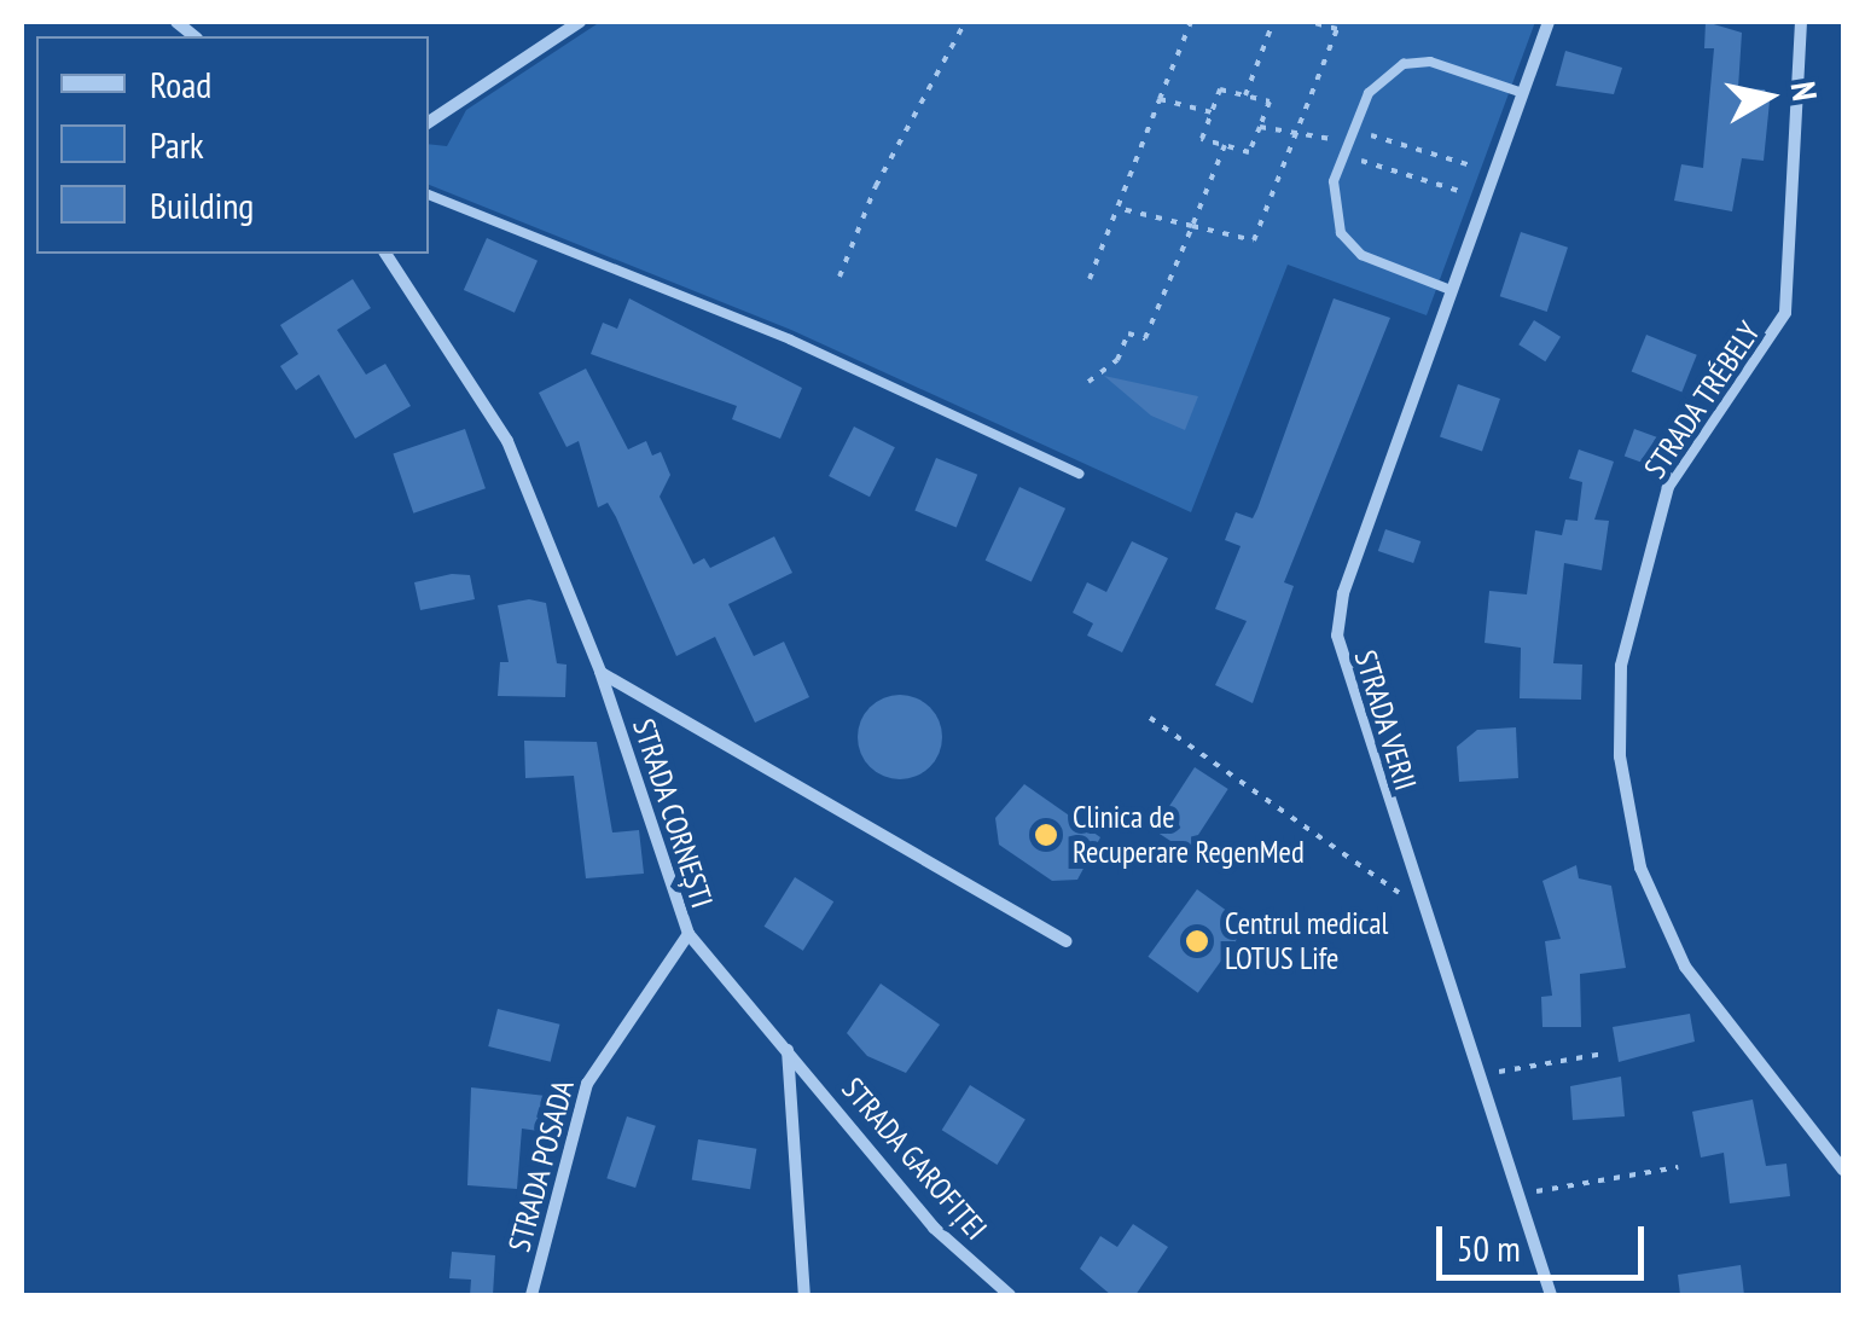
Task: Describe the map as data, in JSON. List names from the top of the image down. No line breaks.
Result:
{"streets":{"street":["STRADA TRÉBELY","STRADA VERII","STRADA CORNEȘTI","STRADA GAROFIȚEI","STRADA POSADA"]},"crossings":[["STRADA CORNEȘTI","STRADA GAROFIȚEI"],["STRADA CORNEȘTI","STRADA POSADA"]],"places":["Clinica de Recuperare RegenMed","Centrul medical LOTUS Life"],"legend":["Road","Park","Building"],"scale_bar":"50 m","north":"right"}
